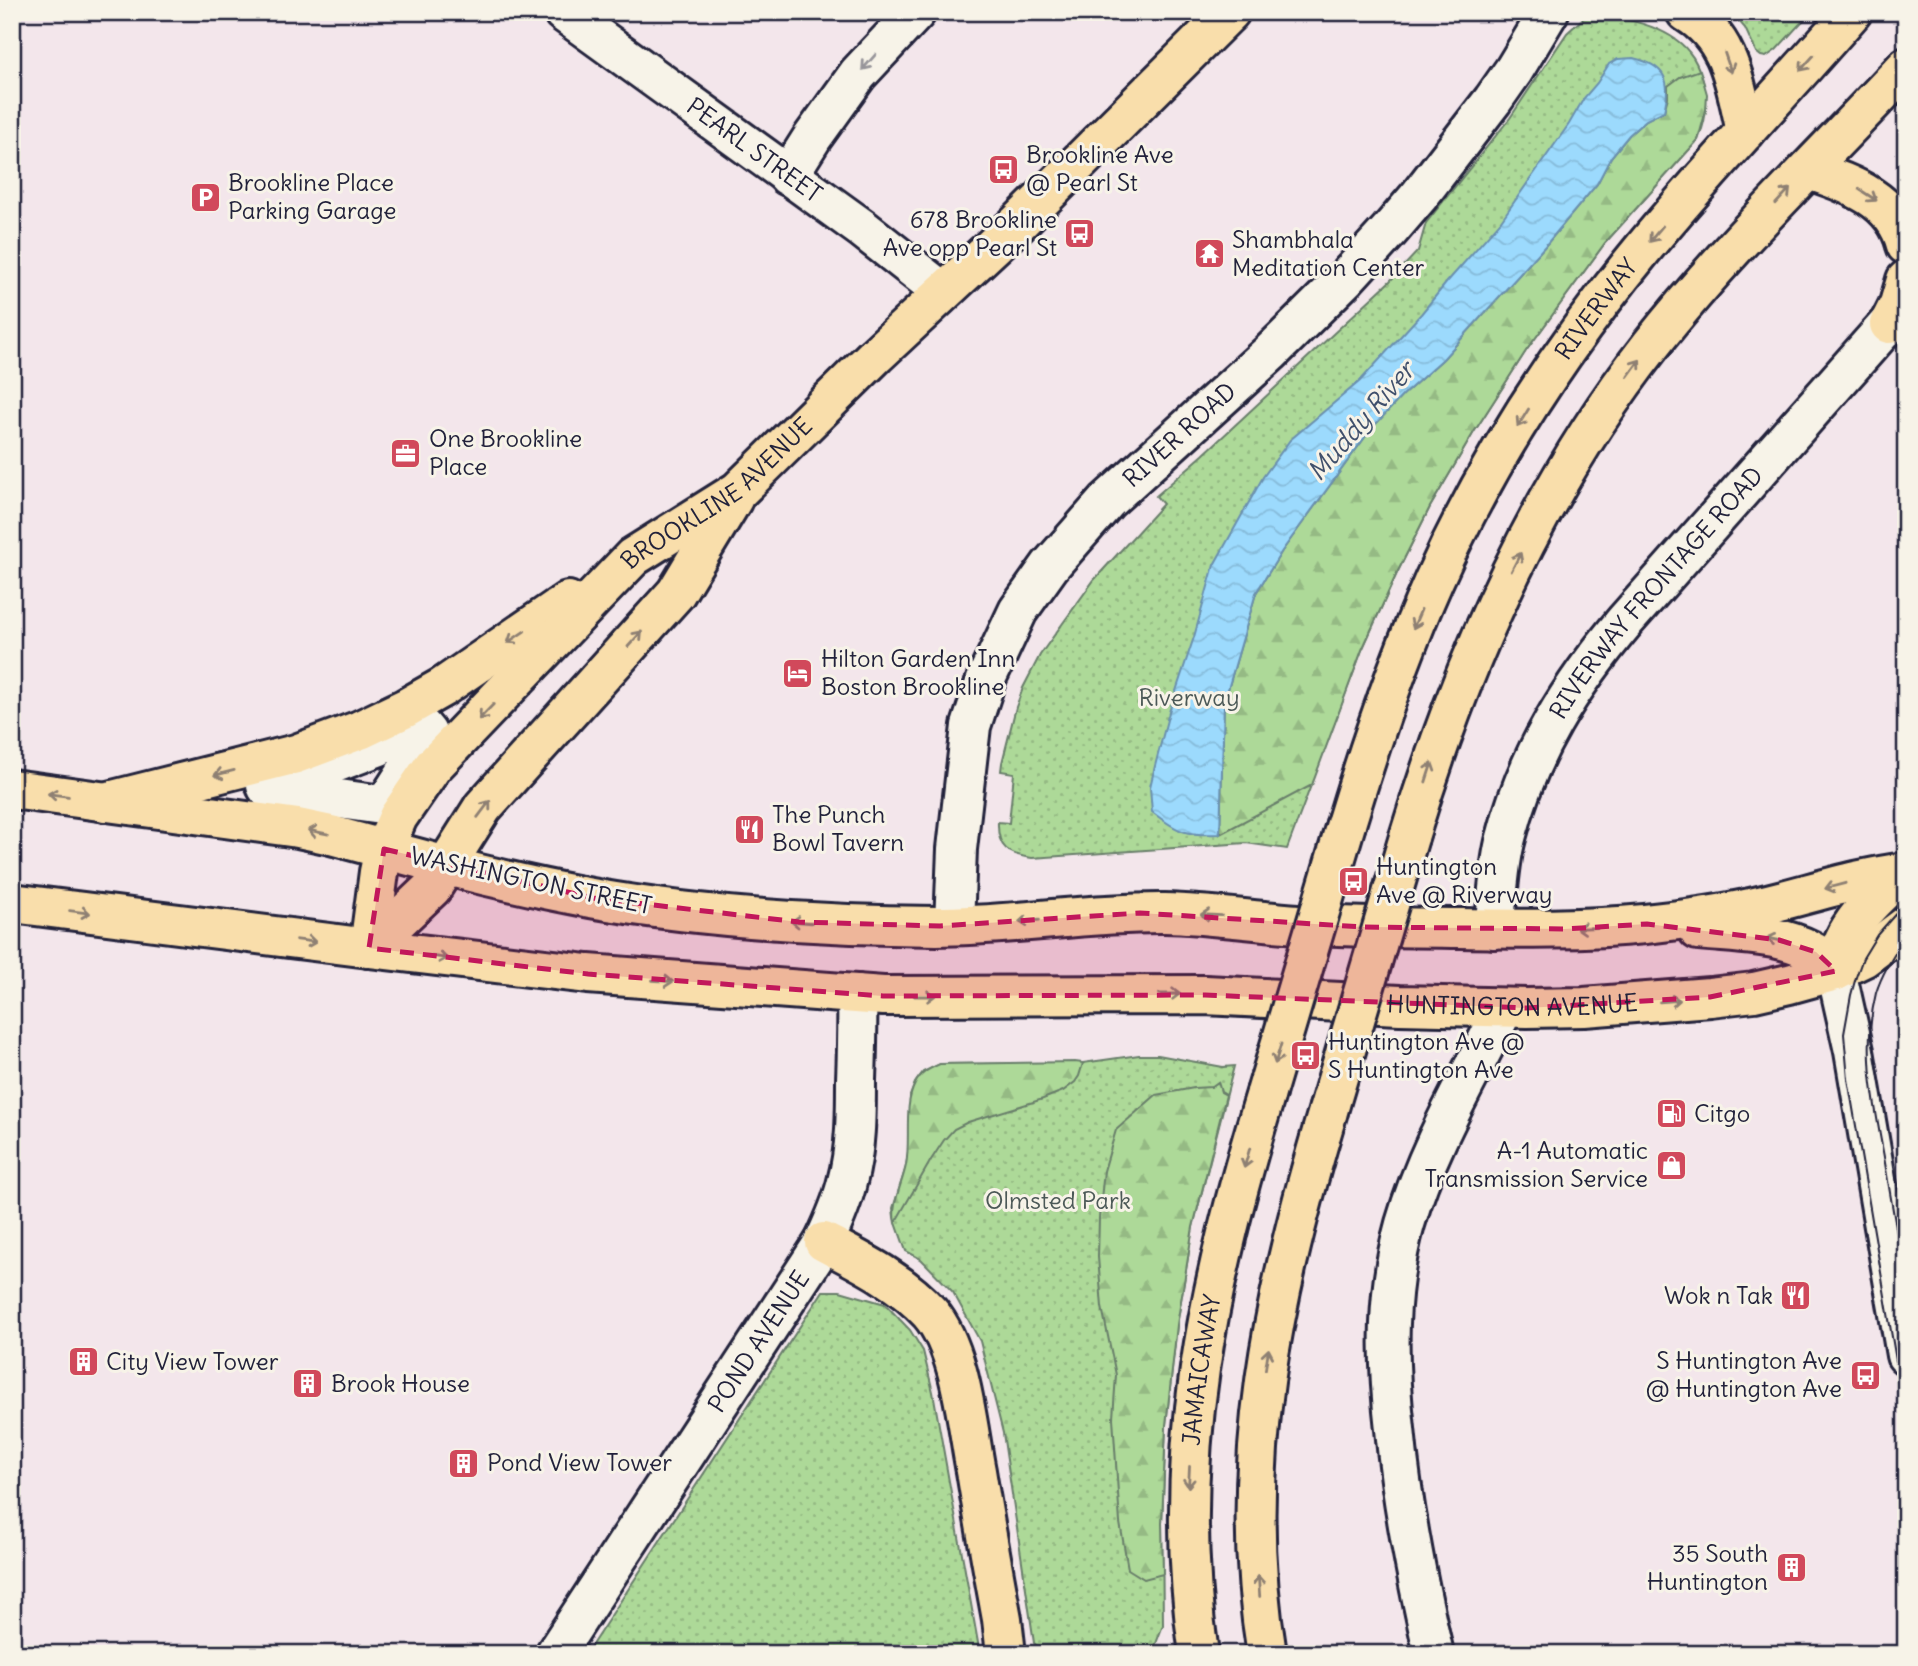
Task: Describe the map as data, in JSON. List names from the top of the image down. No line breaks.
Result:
{"streets":{"main road":["RIVERWAY","BROOKLINE AVENUE","WASHINGTON STREET","HUNTINGTON AVENUE","JAMAICAWAY"],"street":["PEARL STREET","RIVER ROAD","RIVERWAY FRONTAGE ROAD","POND AVENUE"]},"crossings":[["PEARL STREET","BROOKLINE AVENUE"],["RIVERWAY","JAMAICAWAY"],["RIVER ROAD","WASHINGTON STREET"],["BROOKLINE AVENUE","WASHINGTON STREET"],["RIVERWAY FRONTAGE ROAD","WASHINGTON STREET"],["HUNTINGTON AVENUE","POND AVENUE"]],"water":["Muddy River"],"parks":["Riverway","Olmsted Park"],"places":{"bus stop":["Brookline Ave @ Pearl St","678 Brookline Ave opp Pearl St","Huntington Ave @ Riverway","Huntington Ave @ S Huntington Ave","S Huntington Ave @ Huntington Ave"],"parking":["Brookline Place Parking Garage"],"temple":["Shambhala Meditation Center"],"office":["One Brookline Place"],"hotel":["Hilton Garden Inn Boston Brookline"],"restaurant":["The Punch Bowl Tavern","Wok n Tak"],"fuel station":["Citgo"],"shop":["A-1 Automatic Transmission Service"],"building":["City View Tower","Brook House","Pond View Tower","35 South Huntington"]}}
